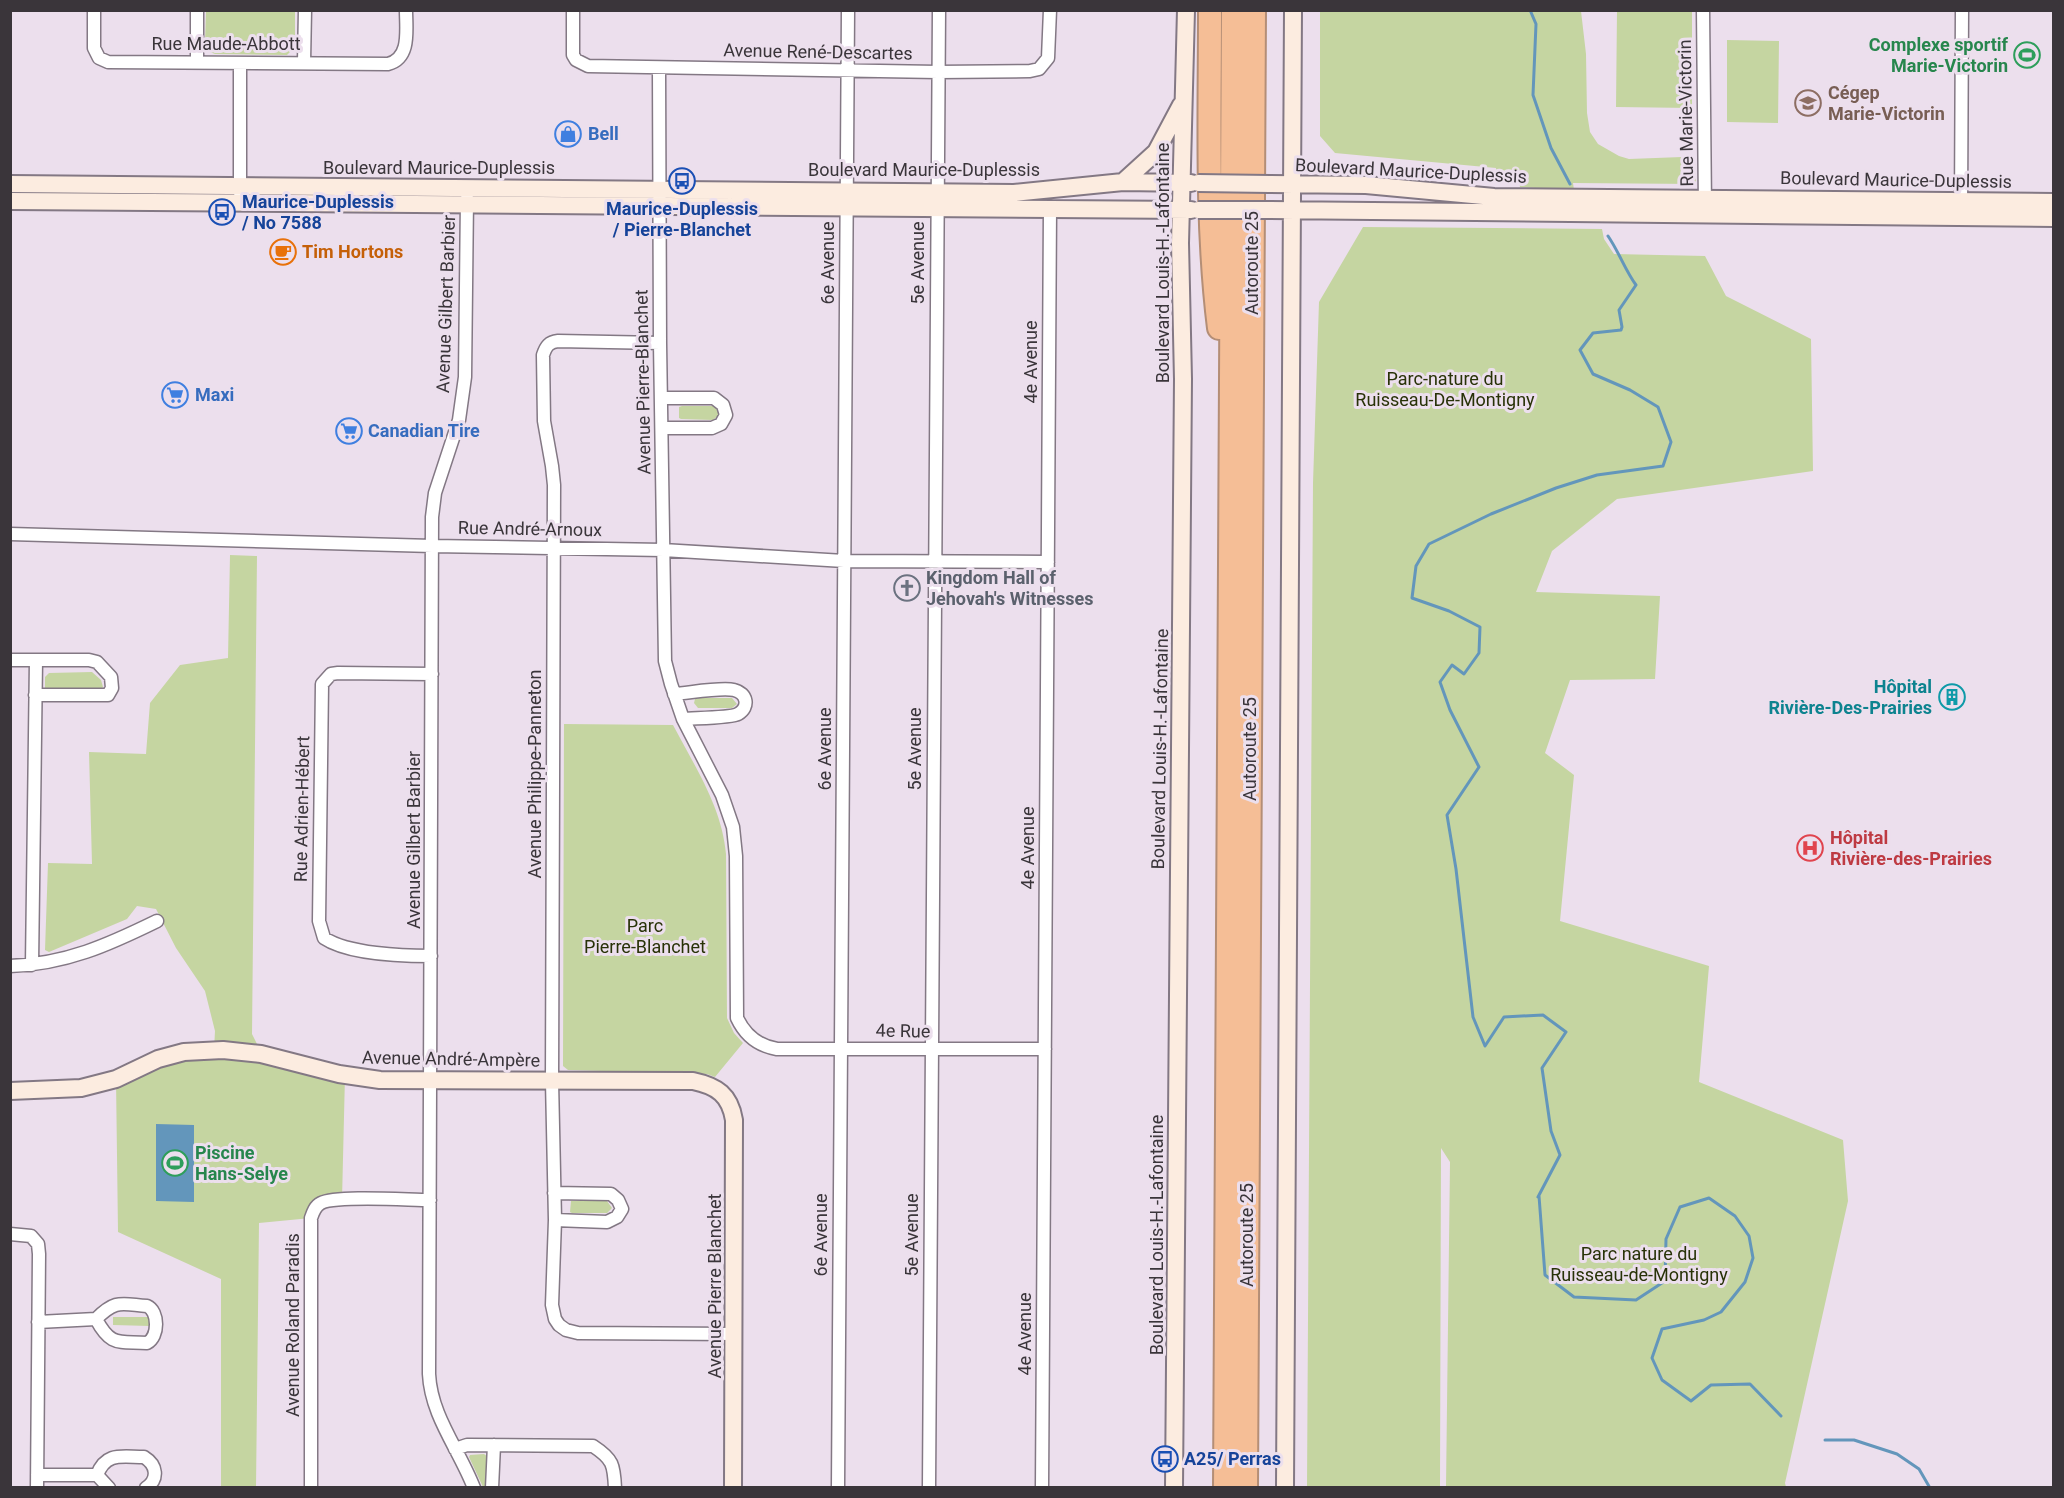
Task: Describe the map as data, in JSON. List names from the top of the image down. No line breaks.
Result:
{"streets":{"highway":["Autoroute 25"],"street":["Rue Maude-Abbott","Avenue René-Descartes","Rue Marie-Victorin","Boulevard Maurice-Duplessis","6e Avenue","5e Avenue","Boulevard Louis-H.-Lafontaine","Avenue Gilbert Barbier","4e Avenue","Avenue Pierre-Blanchet","Rue André-Arnoux","Avenue Philippe-Panneton","Rue Adrien-Hébert","4e Rue","Avenue André-Ampère","Avenue Pierre Blanchet","Avenue Roland Paradis"]},"crossings":[["Avenue René-Descartes","6e Avenue"],["Avenue René-Descartes","5e Avenue"],["Avenue René-Descartes","Avenue Pierre-Blanchet"],["Rue Marie-Victorin","Boulevard Maurice-Duplessis"],["Boulevard Maurice-Duplessis","6e Avenue"],["Boulevard Maurice-Duplessis","5e Avenue"],["Boulevard Maurice-Duplessis","Boulevard Louis-H.-Lafontaine"],["Boulevard Maurice-Duplessis","Avenue Gilbert Barbier"],["Boulevard Maurice-Duplessis","4e Avenue"],["Boulevard Maurice-Duplessis","Avenue Pierre-Blanchet"],["6e Avenue","Rue André-Arnoux"],["6e Avenue","4e Rue"],["5e Avenue","Rue André-Arnoux"],["5e Avenue","4e Rue"],["Avenue Gilbert Barbier","Rue André-Arnoux"],["Avenue Gilbert Barbier","Rue Adrien-Hébert"],["Avenue Gilbert Barbier","Avenue André-Ampère"],["Avenue Gilbert Barbier","Avenue Roland Paradis"],["4e Avenue","Rue André-Arnoux"],["4e Avenue","4e Rue"],["Avenue Pierre-Blanchet","Rue André-Arnoux"],["Avenue Pierre-Blanchet","Avenue Philippe-Panneton"],["Avenue Pierre-Blanchet","4e Rue"],["Rue André-Arnoux","Avenue Philippe-Panneton"],["Avenue Philippe-Panneton","Avenue André-Ampère"],["Avenue Philippe-Panneton","Avenue Pierre Blanchet"],["Avenue André-Ampère","Avenue Pierre Blanchet"]],"parks":["Parc-nature du Ruisseau-De-Montigny","Parc Pierre-Blanchet","Parc nature du Ruisseau-de-Montigny"],"places":{"sports":["Complexe sportif Marie-Victorin","Piscine Hans-Selye"],"school or university":["Cégep Marie-Victorin"],"shop":["Bell"],"bus stop":["Maurice-Duplessis / Pierre-Blanchet","Maurice-Duplessis / No 7588","A25/ Perras"],"cafe":["Tim Hortons"],"supermarket":["Maxi","Canadian Tire"],"church":["Kingdom Hall of Jehovah's Witnesses"],"building":["Hôpital Rivière-Des-Prairies"],"hospital":["Hôpital Rivière-des-Prairies"]}}
